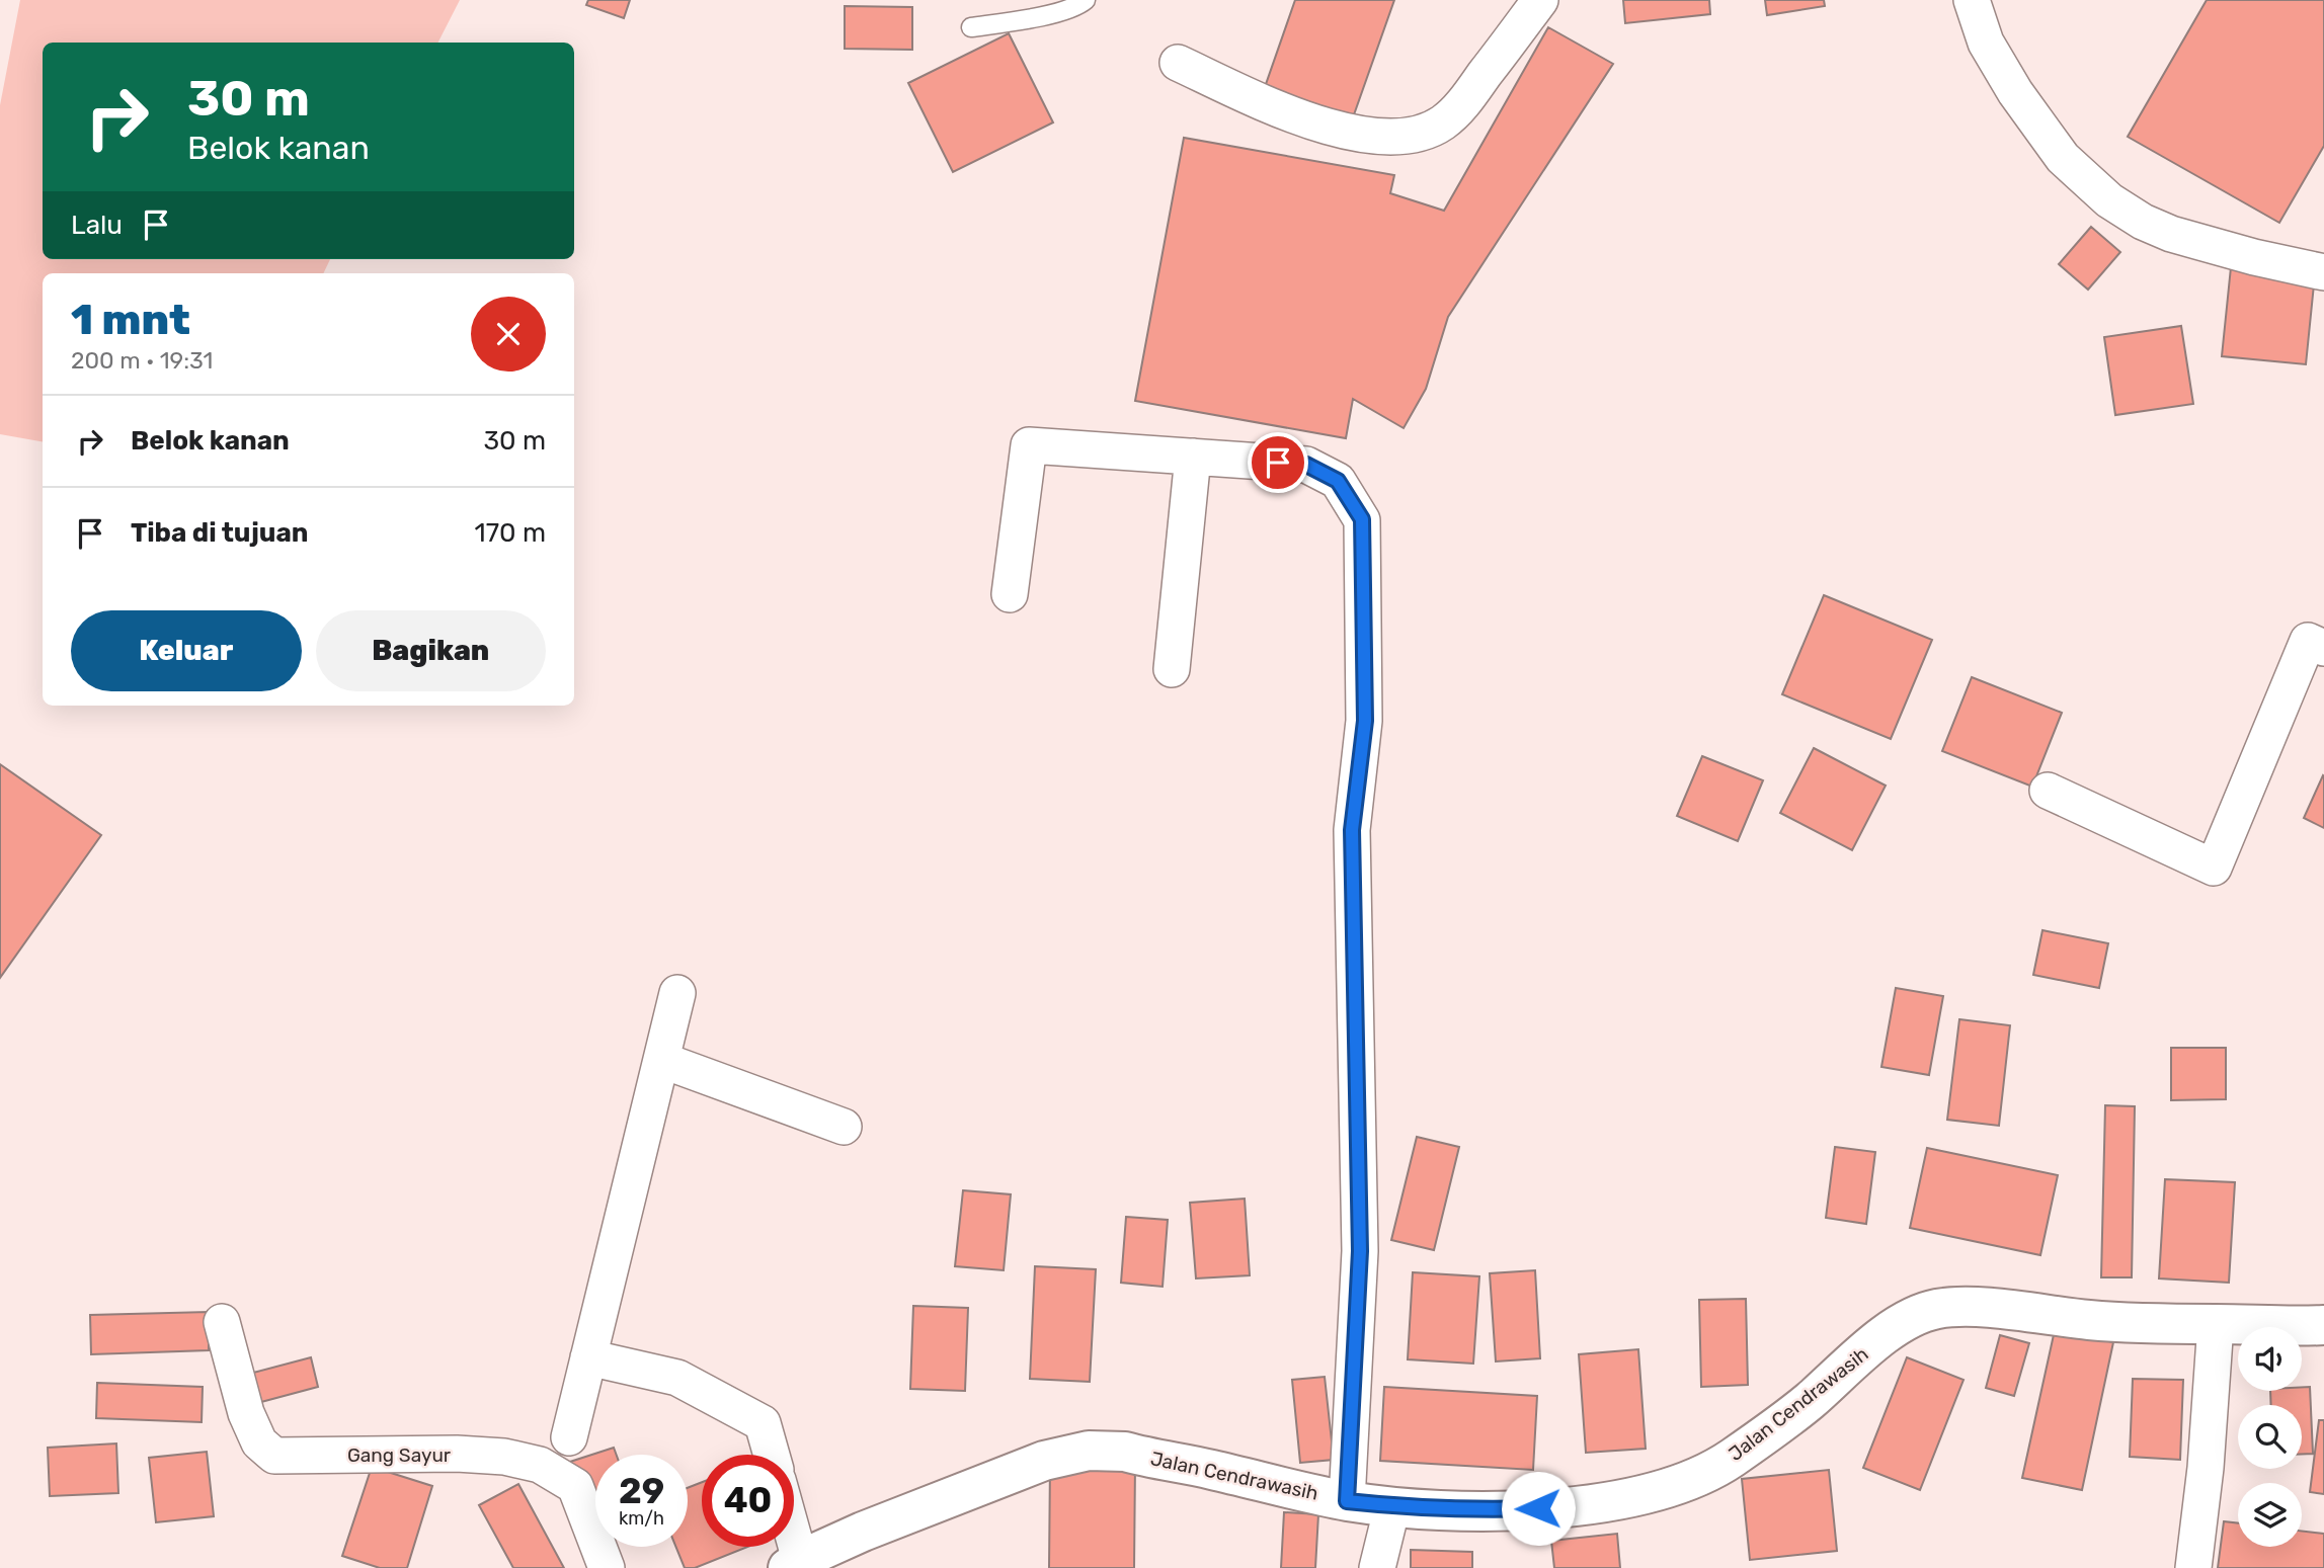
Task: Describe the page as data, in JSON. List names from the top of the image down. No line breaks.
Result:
{"streets":{"street":["Jalan Cendrawasih","Gang Sayur"]},"page":{"turn":["30 m","Belok kanan"],"then":"Lalu","heading":["1 mnt","200 m · 19:31"],"list":[{"name":"Belok kanan","value":"30 m"},{"name":"Tiba di tujuan","value":"170 m"}],"buttons":["Keluar","Bagikan"],"speed":"29 km/h","limit":"40"}}
